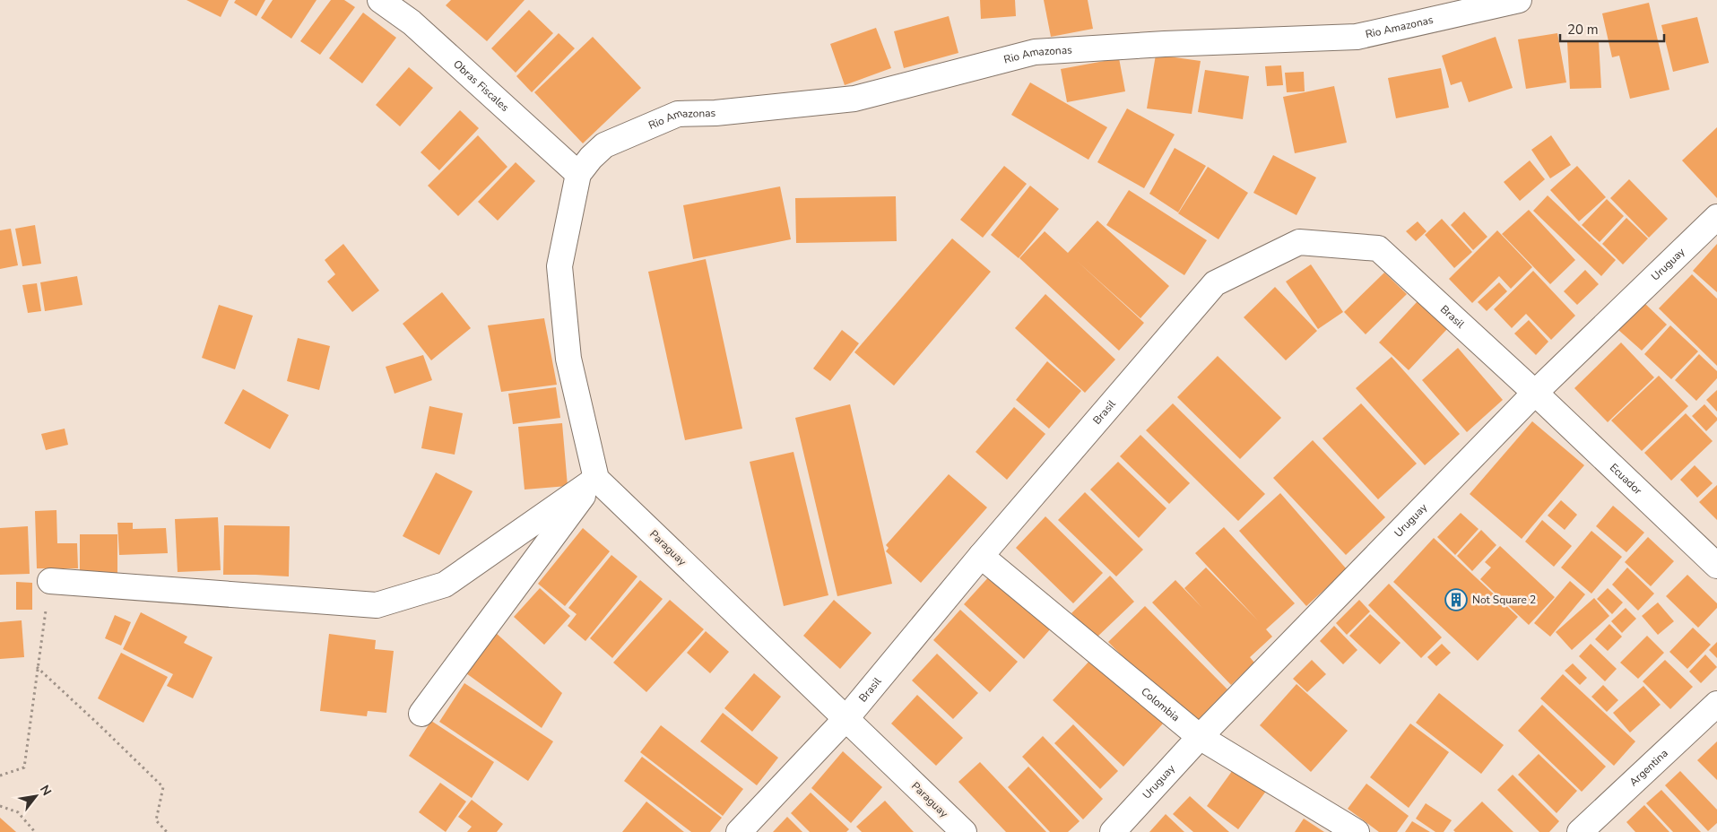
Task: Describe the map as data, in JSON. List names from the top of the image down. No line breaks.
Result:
{"streets":{"street":["Rio Amazonas","Obras Fiscales","Uruguay","Brasil","Ecuador","Paraguay","Colombia","Argentina"]},"crossings":[["Rio Amazonas","Obras Fiscales"],["Uruguay","Brasil"],["Uruguay","Ecuador"],["Uruguay","Colombia"],["Brasil","Ecuador"],["Brasil","Paraguay"],["Brasil","Colombia"]],"places":{"building":["Not Square 2"]},"scale_bar":"20 m","north":"top right"}
